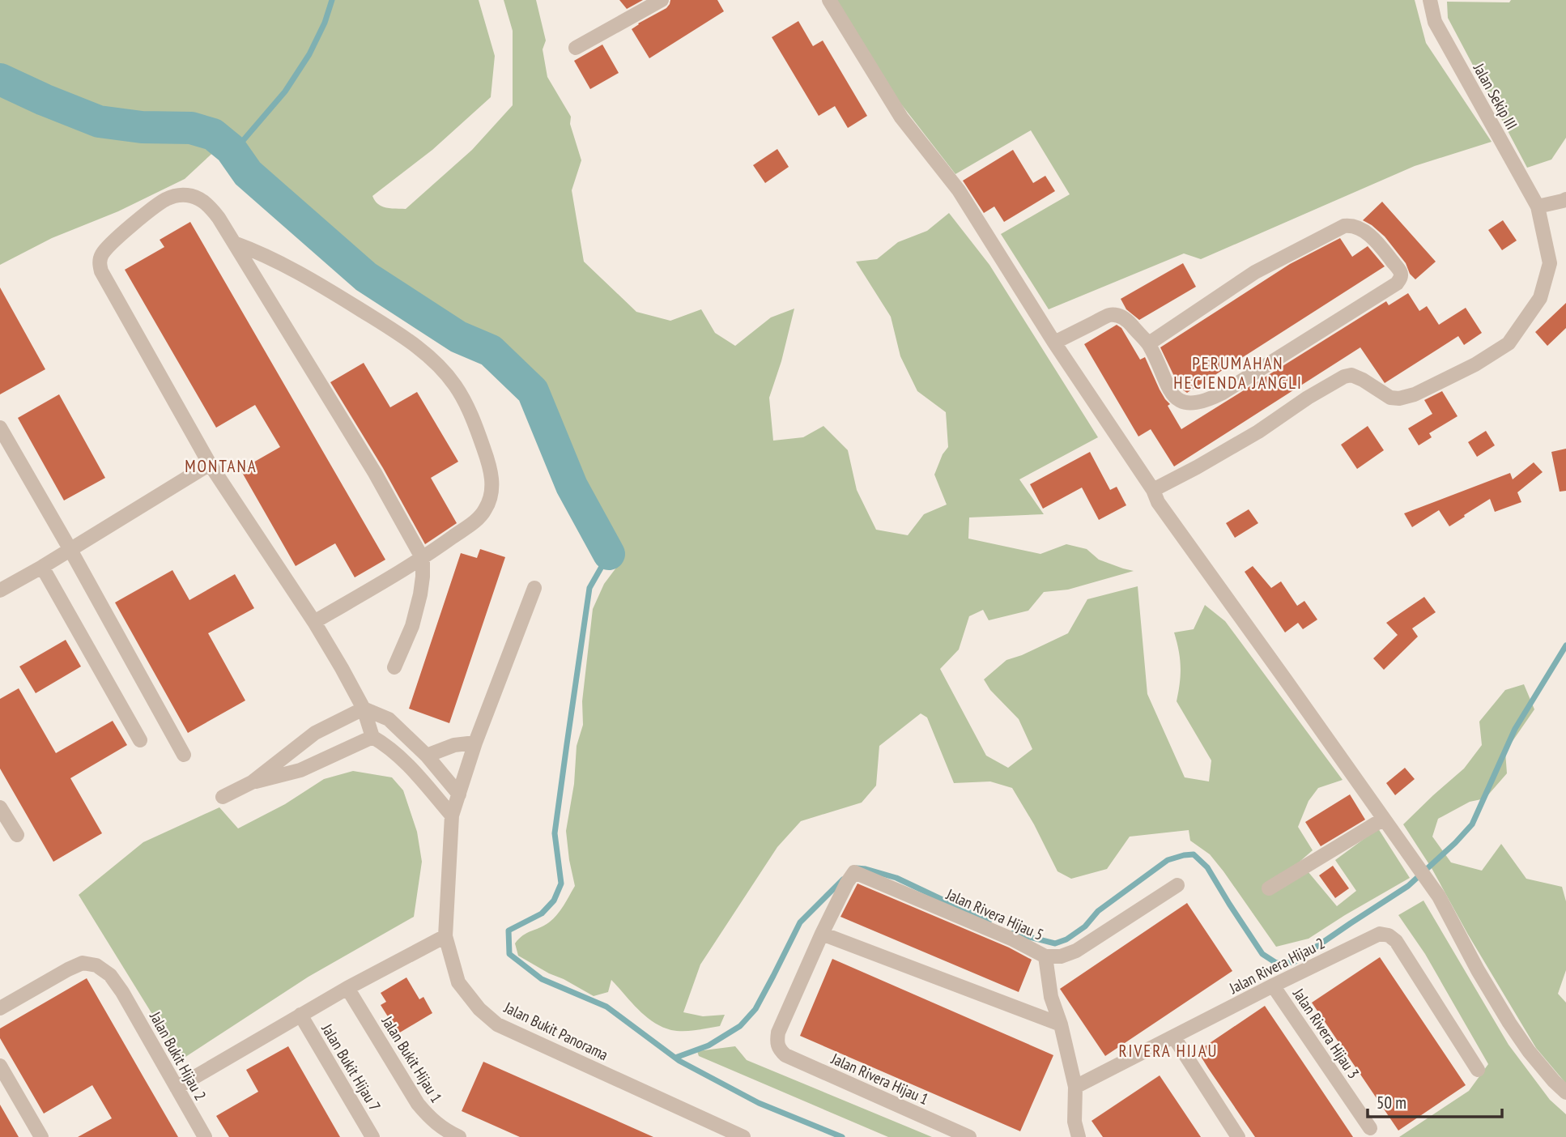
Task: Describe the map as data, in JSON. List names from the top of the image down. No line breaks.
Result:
{"streets":{"street":["Jalan Sekip III","Jalan Rivera Hijau 5","Jalan Rivera Hijau 2","Jalan Bukit Panorama","Jalan Rivera Hijau 3","Jalan Bukit Hijau 2","Jalan Bukit Hijau 1","Jalan Bukit Hijau 7","Jalan Rivera Hijau 1"]},"crossings":[["Jalan Rivera Hijau 5","Jalan Rivera Hijau 1"],["Jalan Rivera Hijau 2","Jalan Rivera Hijau 3"]],"districts":["PERUMAHAN HECIENDA JANGLI","MONTANA","RIVERA HIJAU"],"scale_bar":"50 m"}
